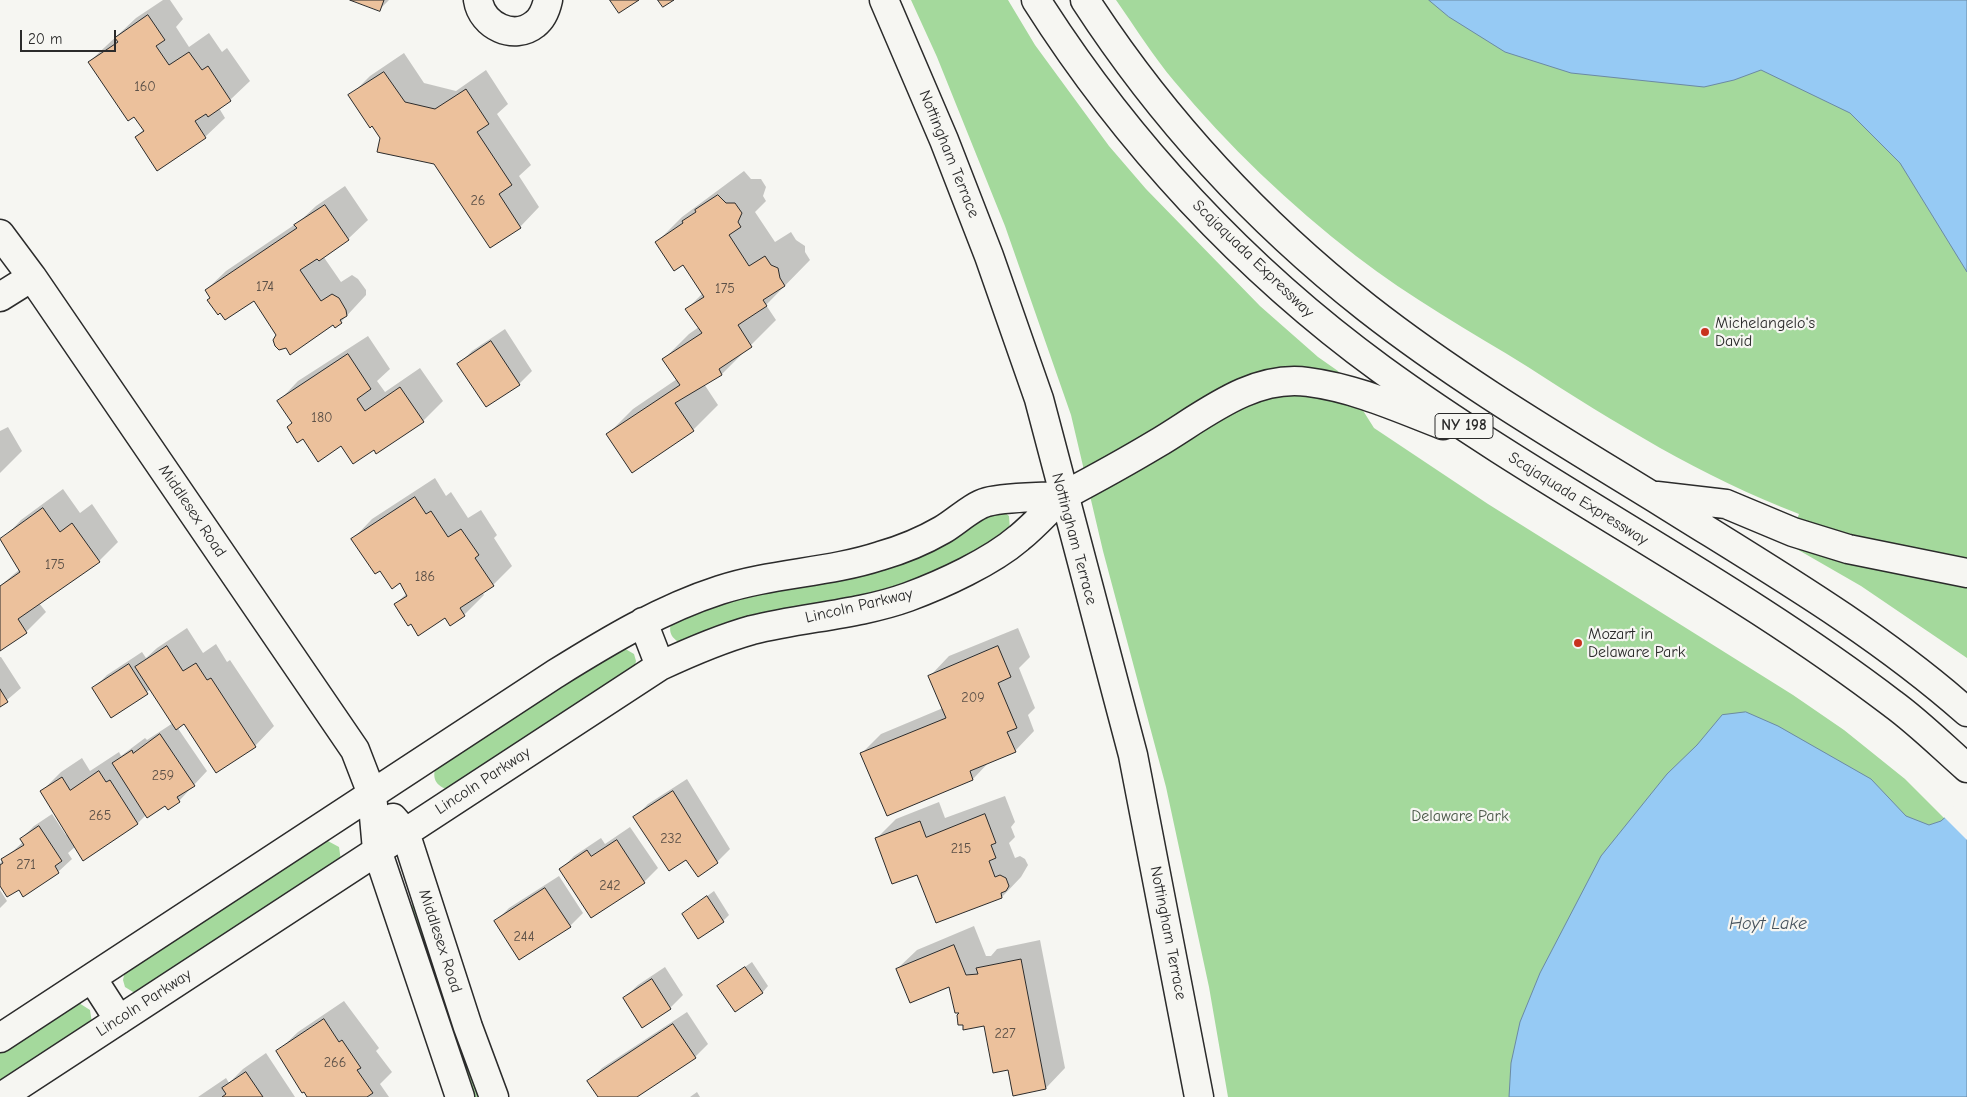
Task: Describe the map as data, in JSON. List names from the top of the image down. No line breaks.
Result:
{"streets":{"main road":["Nottingham Terrace","Scajaquada Expressway","NY 198","Middlesex Road","Lincoln Parkway"]},"crossings":[["Nottingham Terrace","Lincoln Parkway"],["Middlesex Road","Lincoln Parkway"]],"water":["Hoyt Lake"],"parks":["Delaware Park"],"places":["Michelangelo's David","Mozart in Delaware Park"],"house_numbers":["160","26","174","175","180","175","186","209","259","265","232","215","271","242","244","227","266"],"scale_bar":"20 m"}
